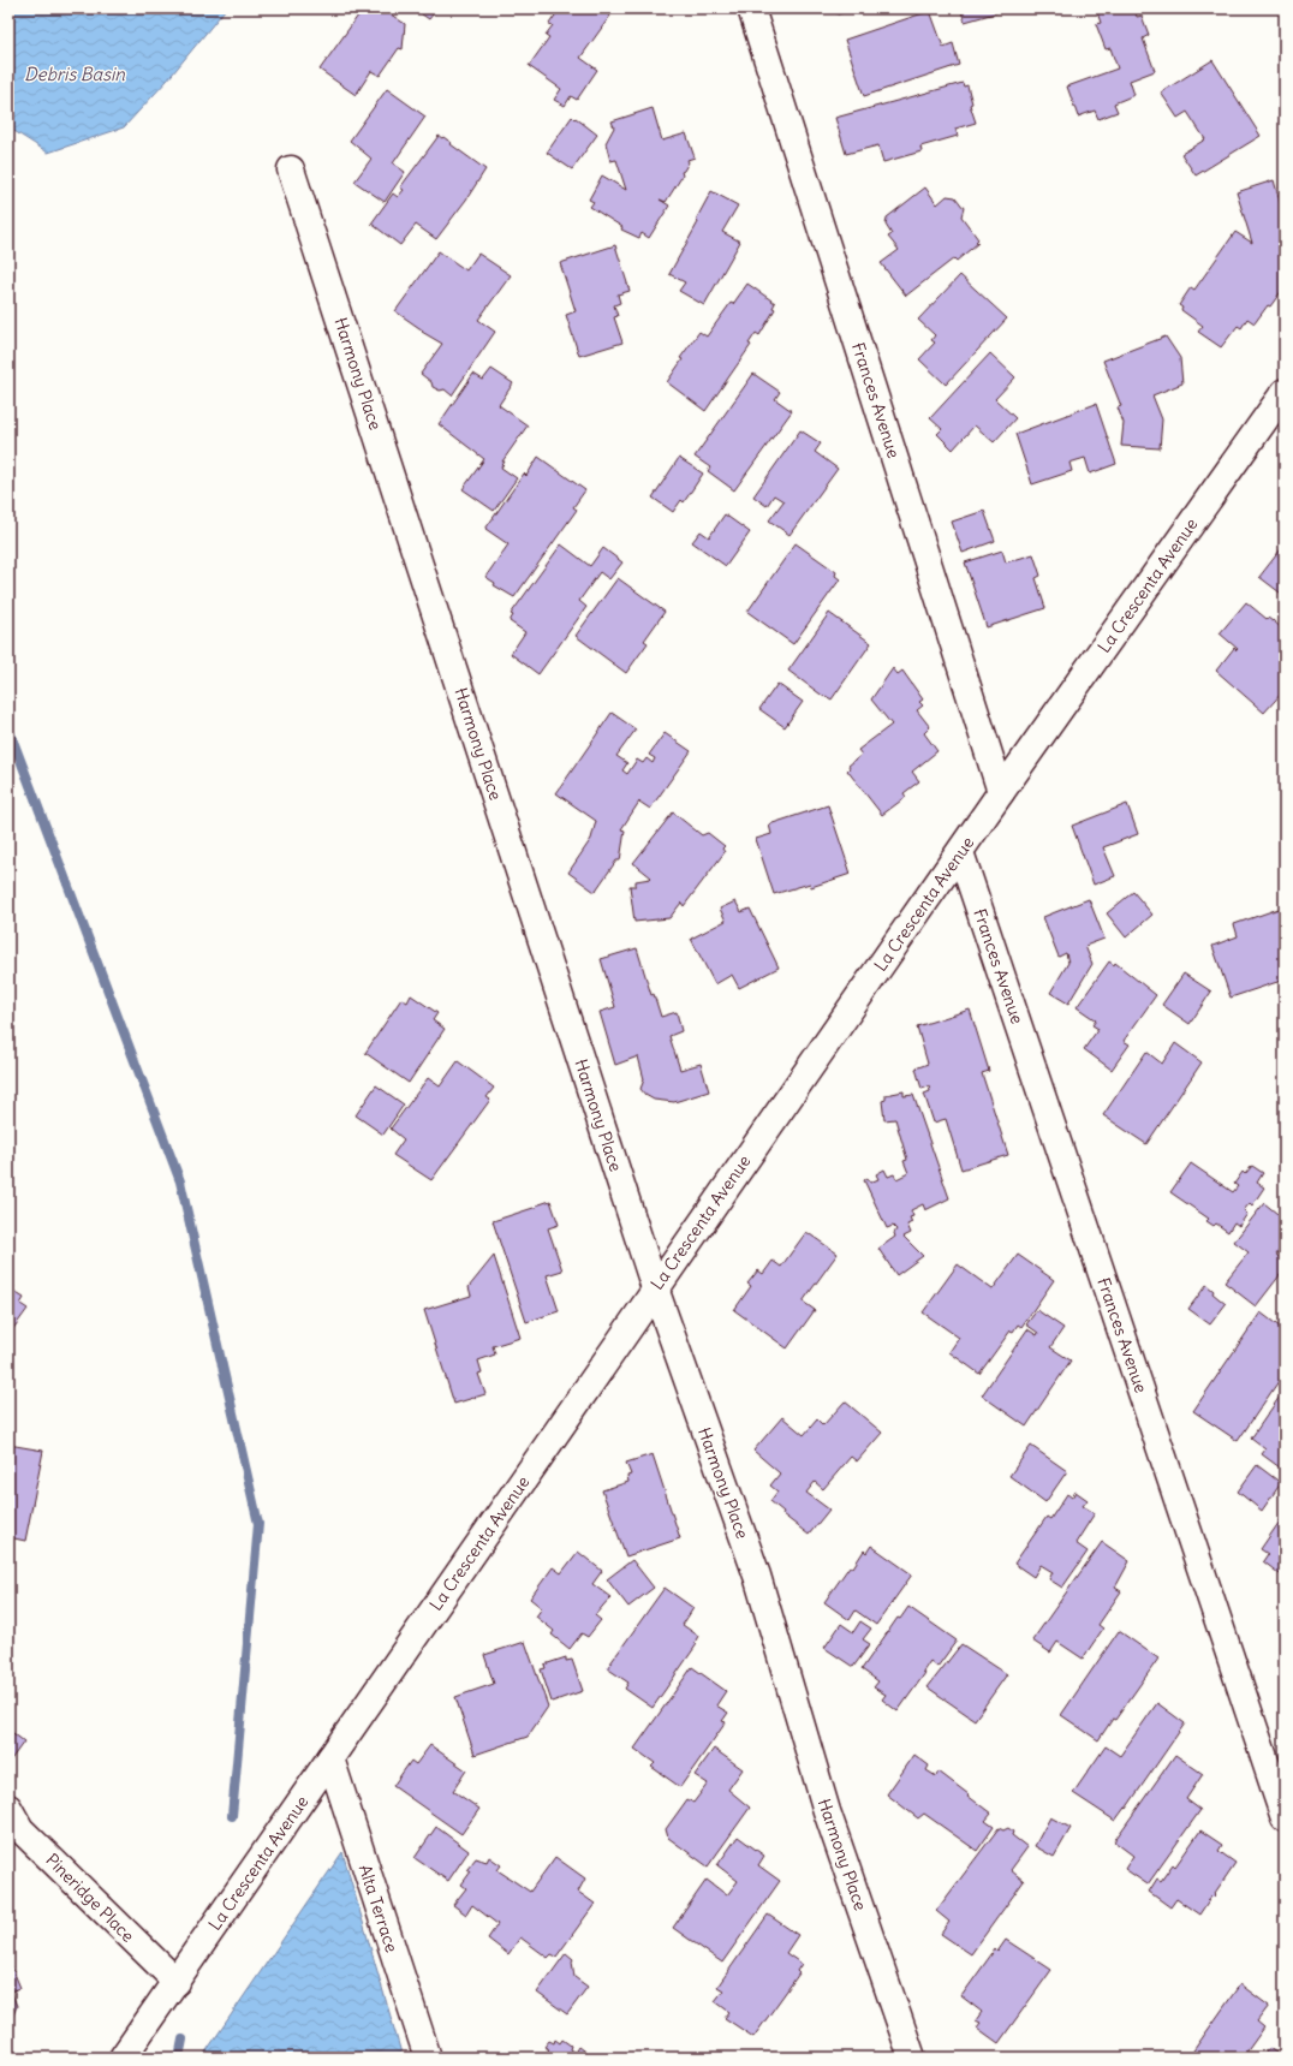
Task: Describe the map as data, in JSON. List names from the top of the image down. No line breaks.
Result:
{"streets":{"street":["Harmony Place","Frances Avenue","La Crescenta Avenue","Pineridge Place","Alta Terrace"]},"crossings":[["Harmony Place","La Crescenta Avenue"],["Frances Avenue","La Crescenta Avenue"],["La Crescenta Avenue","Pineridge Place"],["La Crescenta Avenue","Alta Terrace"]],"water":["Debris Basin"]}
